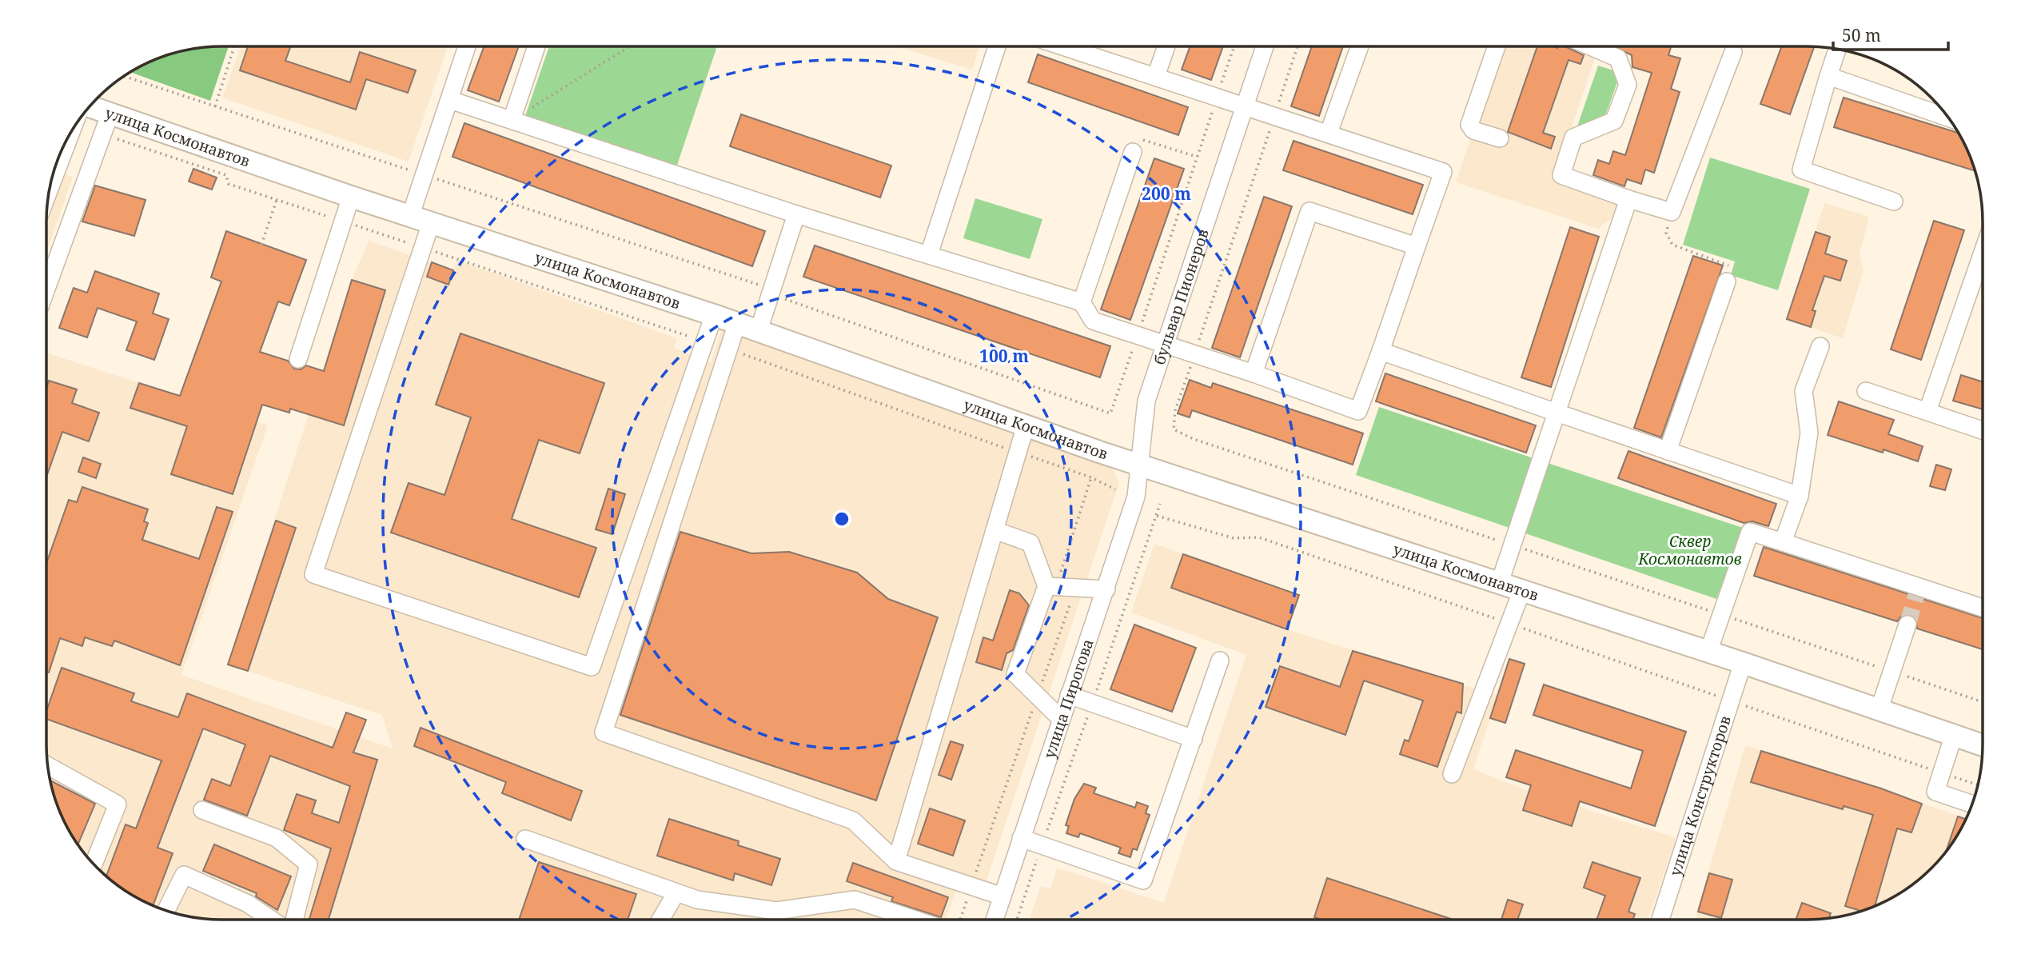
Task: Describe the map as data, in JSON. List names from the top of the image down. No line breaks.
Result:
{"streets":{"main road":["улица Космонавтов"],"street":["бульвар Пионеров","улица Пирогова","улица Конструкторов"]},"crossings":[["улица Космонавтов","бульвар Пионеров"],["улица Космонавтов","улица Пирогова"],["улица Космонавтов","улица Конструкторов"],["бульвар Пионеров","улица Пирогова"]],"parks":["Сквер Космонавтов"],"scale_bar":"50 m","rings":["200 m","100 m"]}
